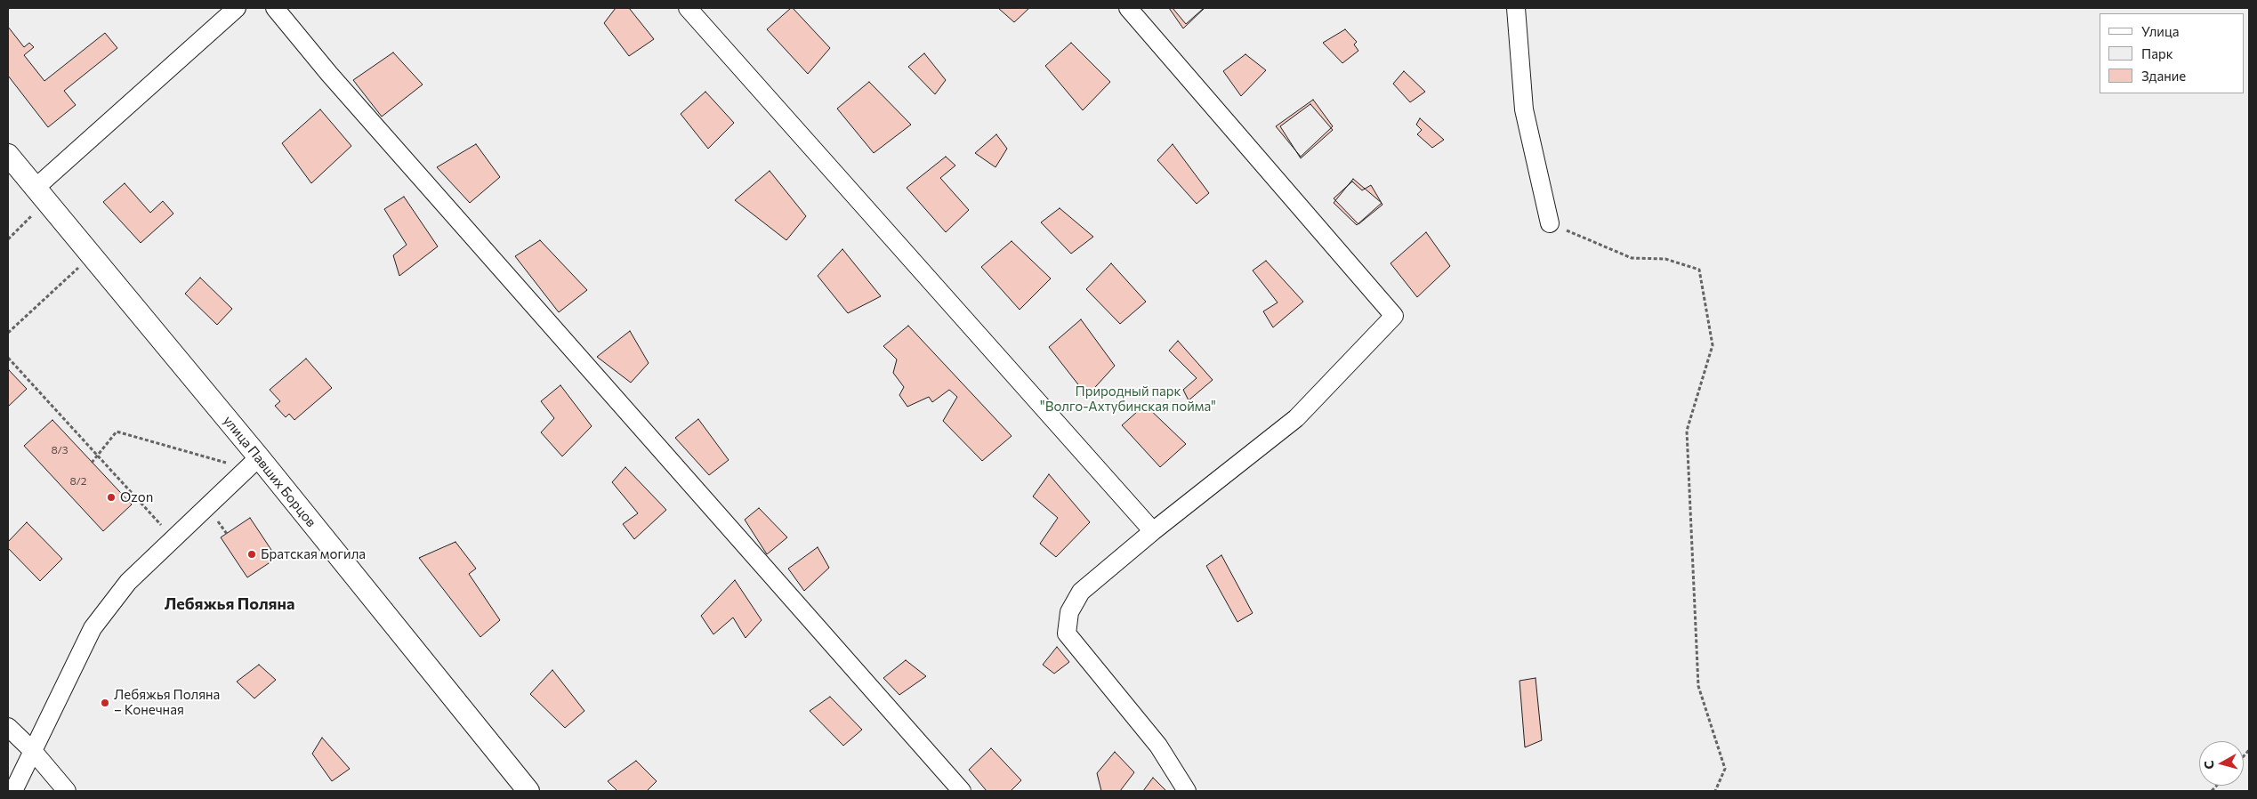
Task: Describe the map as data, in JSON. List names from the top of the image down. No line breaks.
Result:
{"streets":{"street":["улица Павших Борцов"]},"districts":["Лебяжья Поляна"],"parks":["Природный парк \"Волго-Ахтубинская пойма\""],"places":["Ozon","Братская могила","Лебяжья Поляна – Конечная"],"house_numbers":["8/3","8/2"],"legend":["Улица","Парк","Здание"],"north":"left"}
